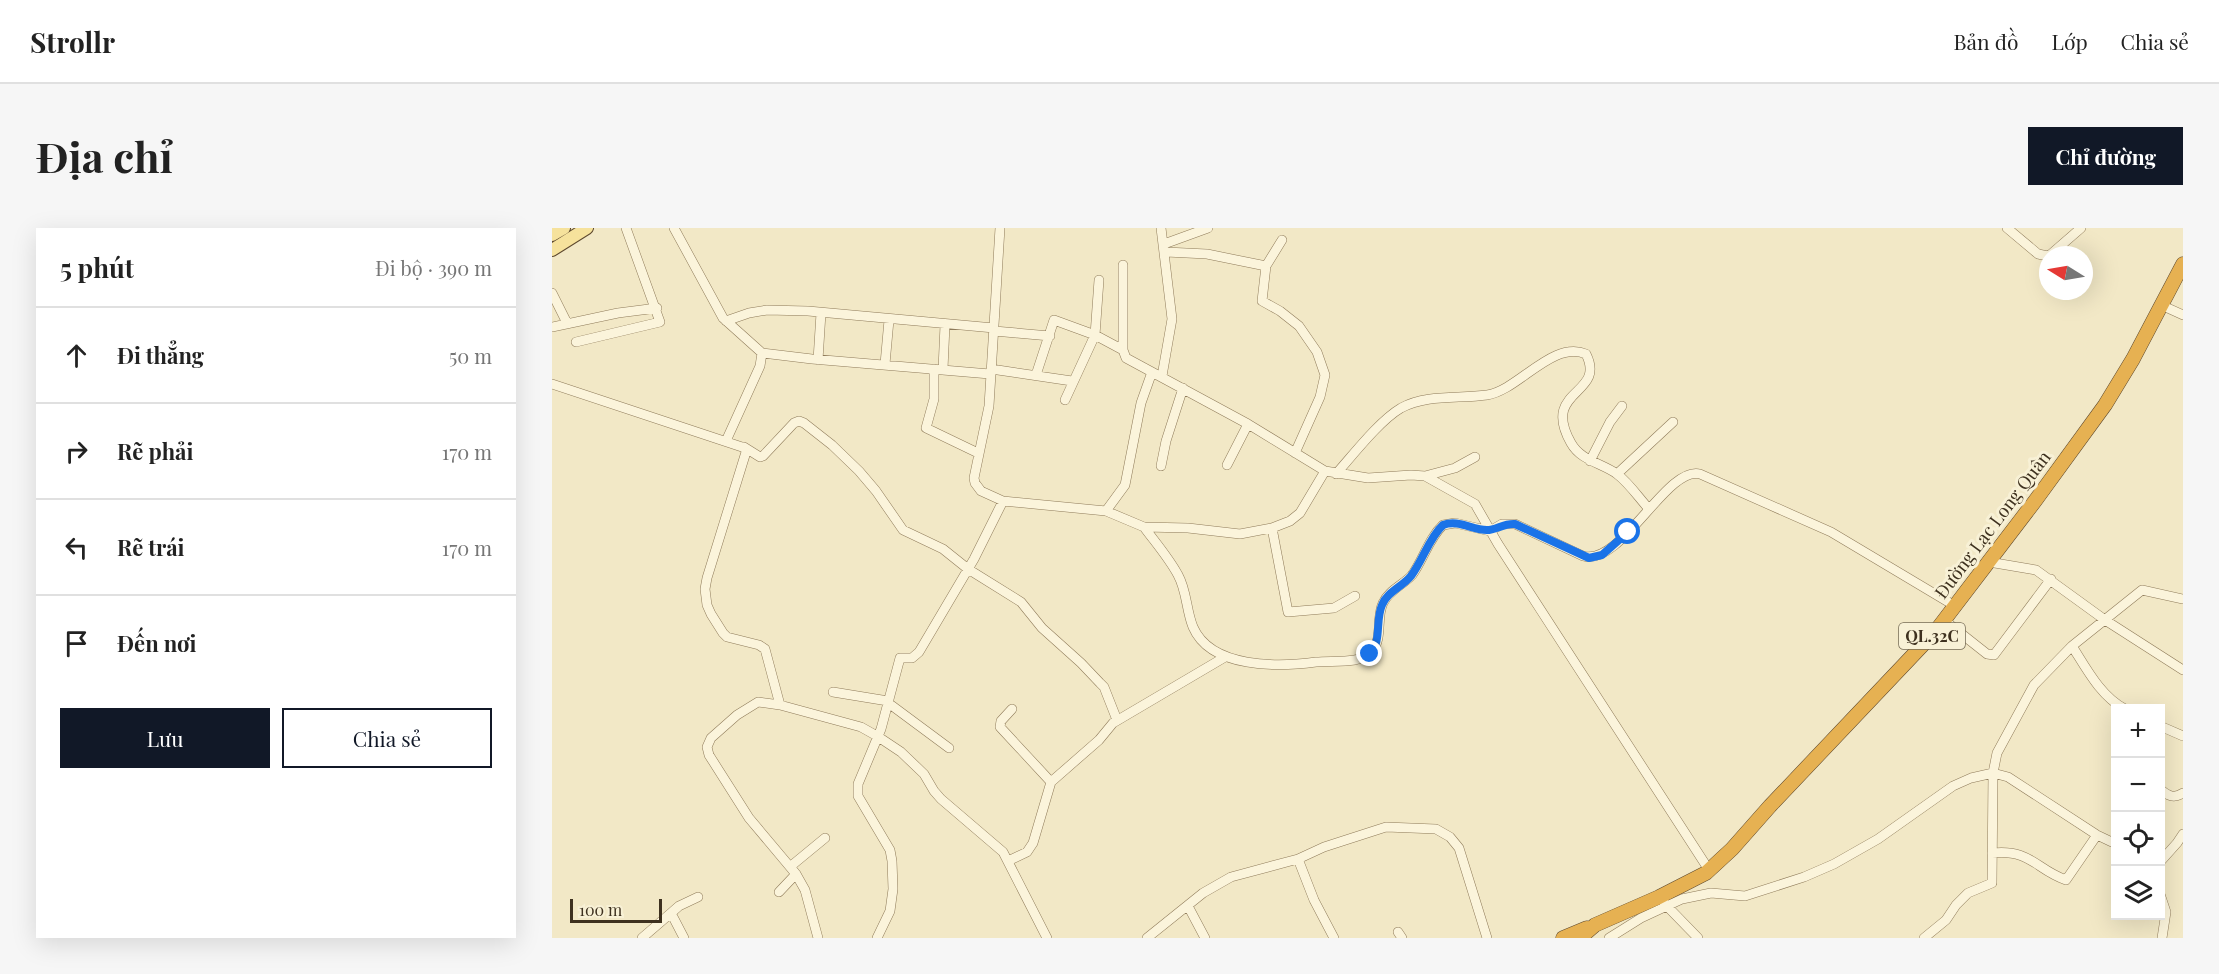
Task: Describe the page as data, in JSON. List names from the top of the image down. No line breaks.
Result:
{"streets":{"highway":["Đường Lạc Long Quân","QL.32C"]},"scale_bar":"100 m","north":"left","page":{"header":"Strollr","nav":["Bản đồ","Lớp","Chia sẻ"],"buttons":["Chỉ đường",["Lưu","Chia sẻ"]],"title":"Địa chỉ","heading":["5 phút","Đi bộ · 390 m"],"list":[["Đi thẳng","50 m"],["Rẽ phải","170 m"],["Rẽ trái","170 m"],"Đến nơi"],"map_buttons":["+","−"],"scale":"100 m"}}
